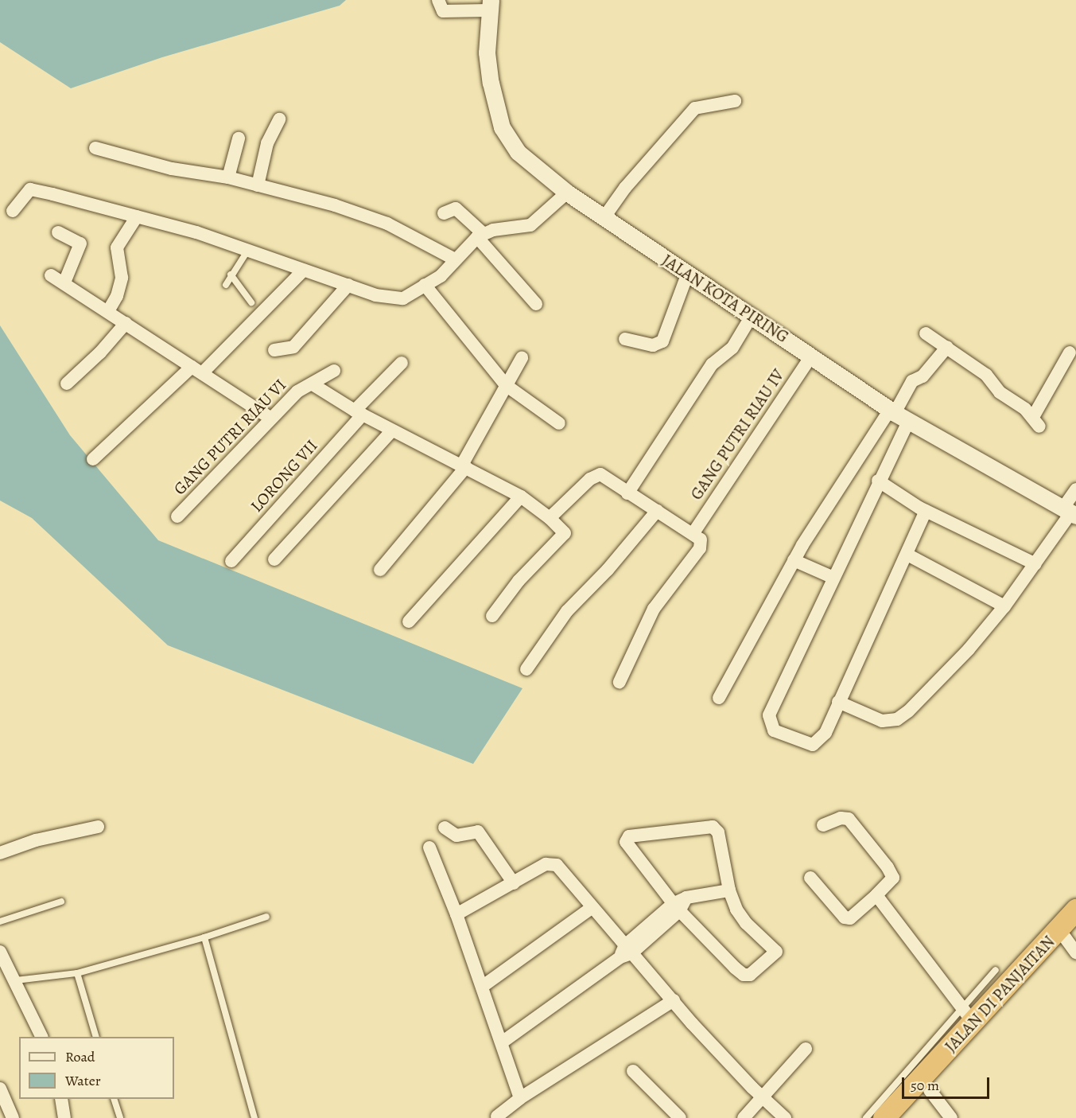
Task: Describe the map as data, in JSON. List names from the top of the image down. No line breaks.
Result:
{"streets":{"highway":["JALAN DI PANJAITAN"],"street":["JALAN KOTA PIRING","GANG PUTRI RIAU IV","GANG PUTRI RIAU VI","LORONG VII"]},"crossings":[["JALAN KOTA PIRING","GANG PUTRI RIAU IV"]],"legend":["Road","Water"],"scale_bar":"50 m"}
